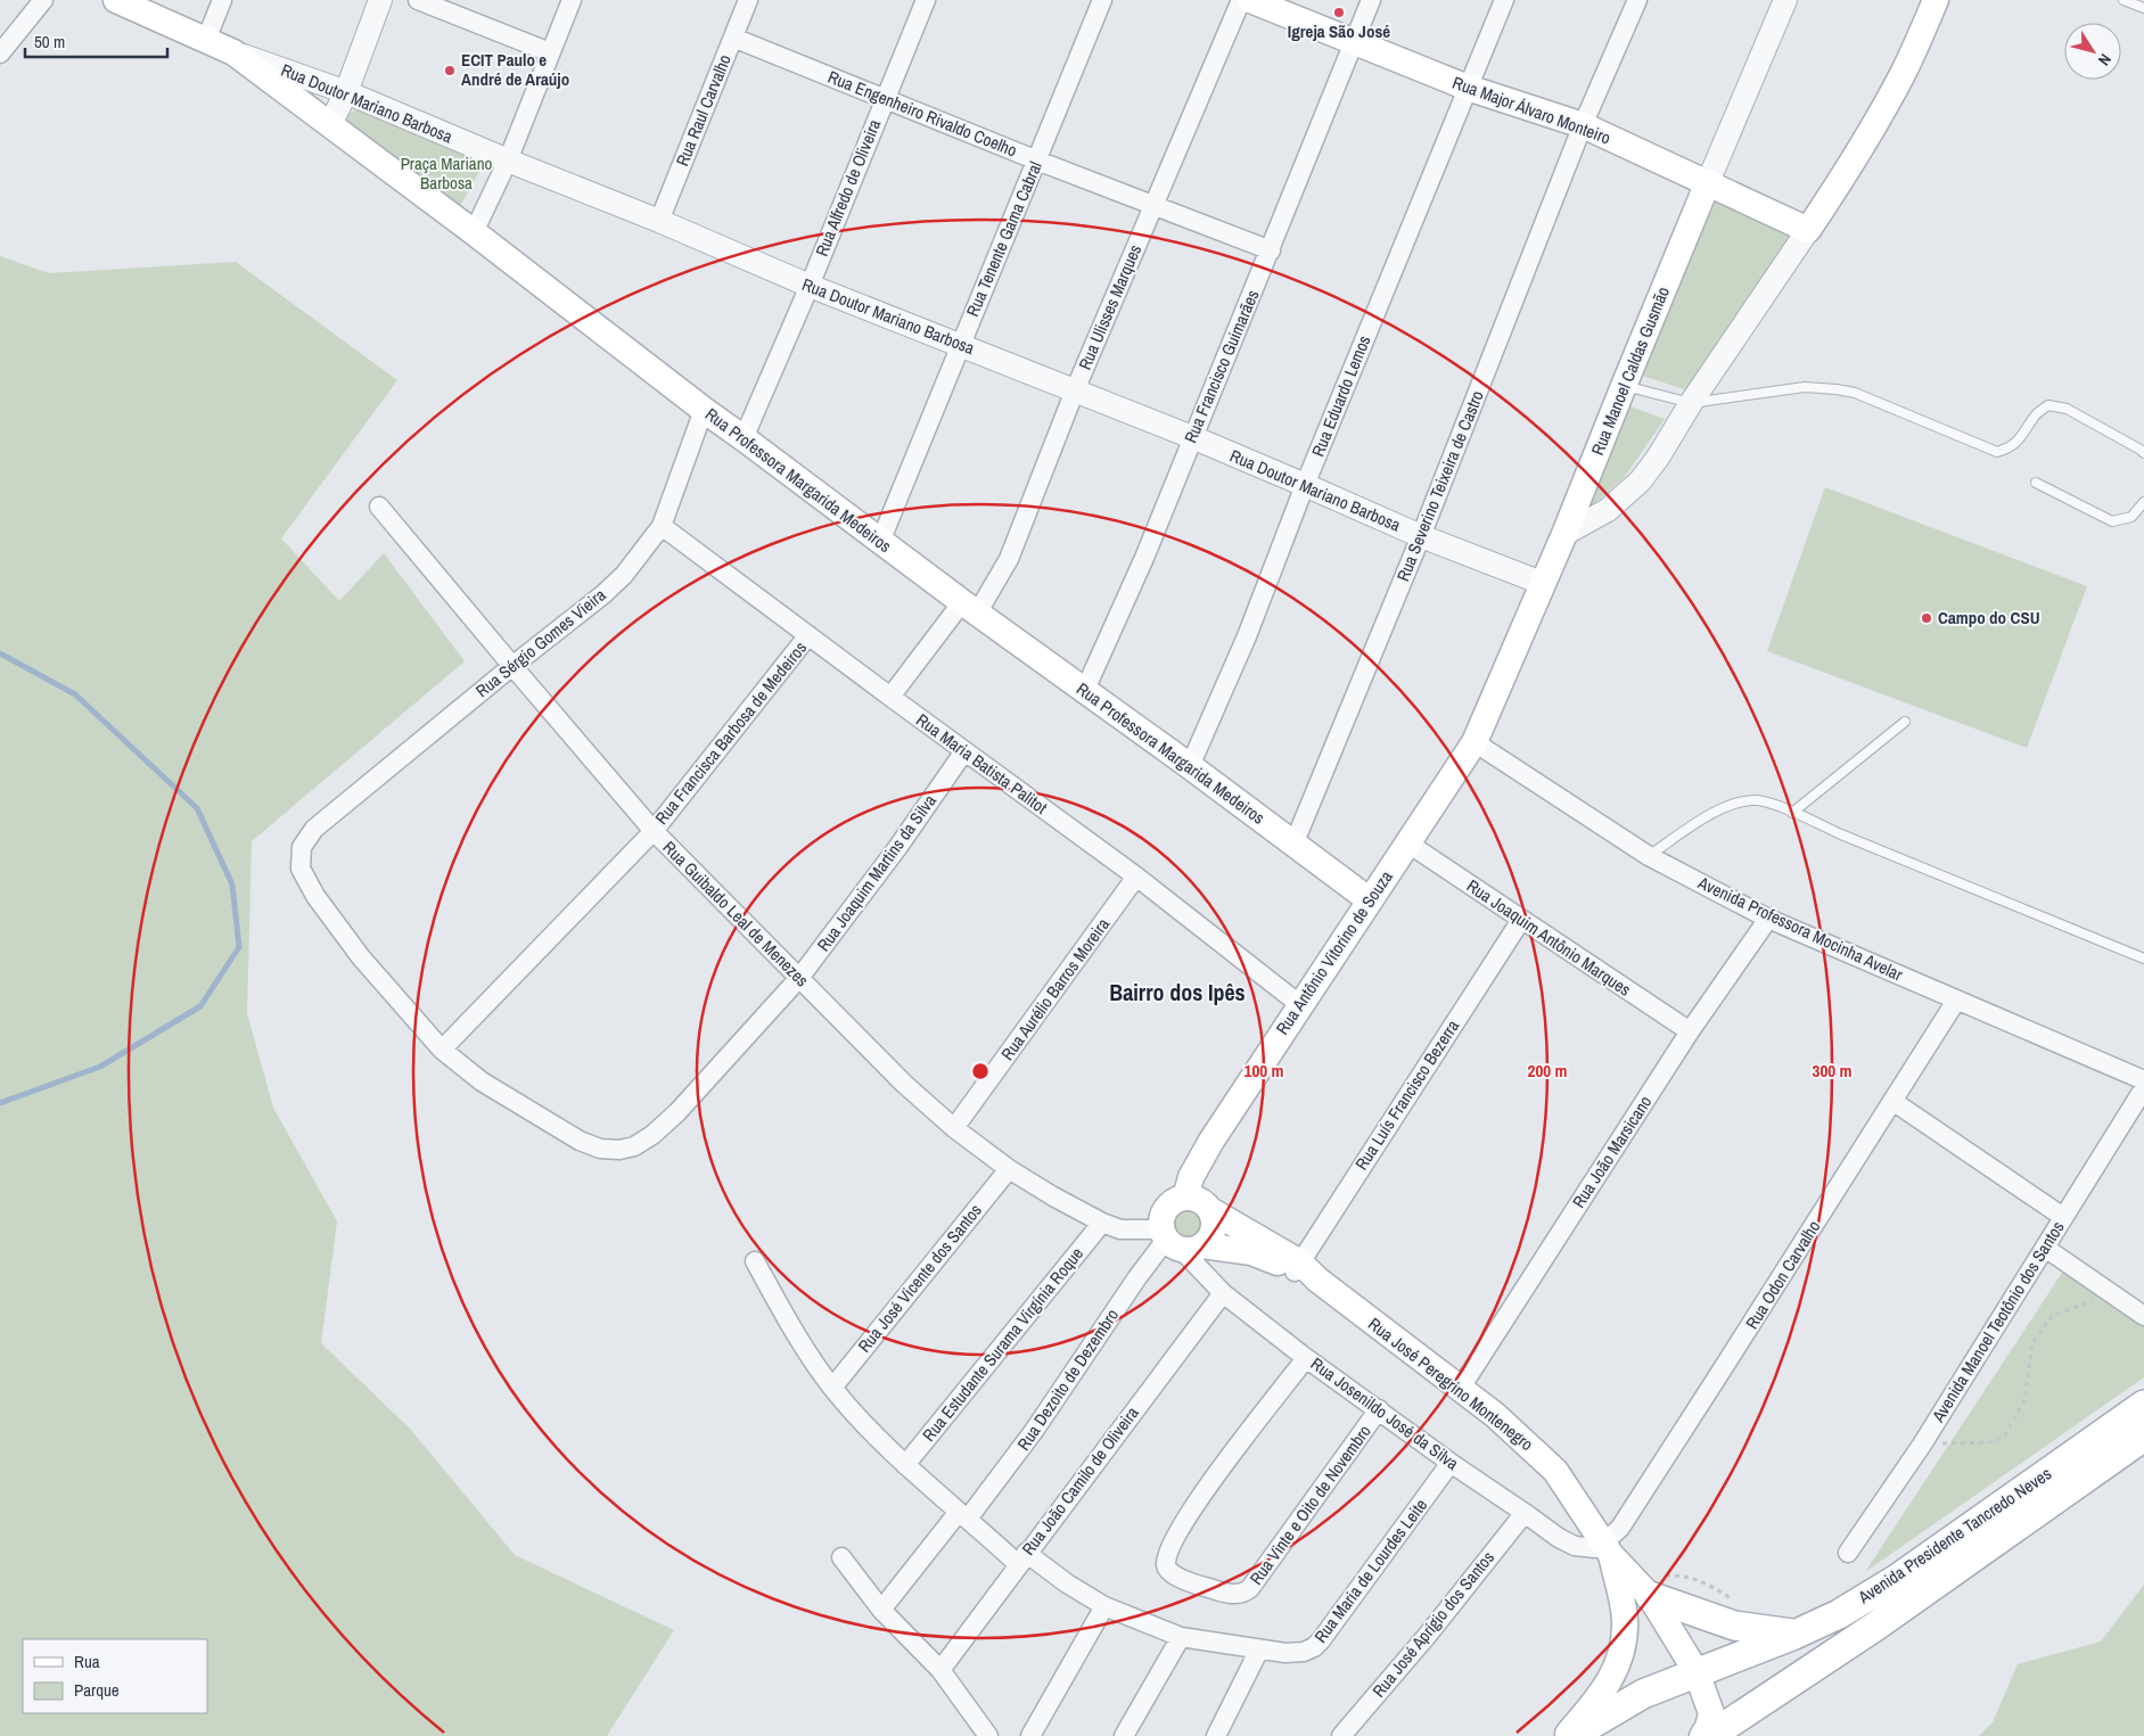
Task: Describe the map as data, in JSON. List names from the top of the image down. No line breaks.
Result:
{"streets":{"main road":["Rua Major Álvaro Monteiro","Rua Manoel Caldas Gusmão","Rua Professora Margarida Medeiros","Rua Antônio Vitorino de Souza","Rua José Peregrino Montenegro","Avenida Presidente Tancredo Neves"],"street":["Rua Doutor Mariano Barbosa","Rua Raul Carvalho","Rua Engenheiro Rivaldo Coelho","Rua Alfredo de Oliveira","Rua Tenente Gama Cabral","Rua Ulisses Marques","Rua Francisco Guimarães","Rua Eduardo Lemos","Rua Severino Teixeira de Castro","Rua Sérgio Gomes Vieira","Rua Francisca Barbosa de Medeiros","Rua Maria Batista Palitot","Rua Joaquim Martins da Silva","Rua Guibaldo Leal de Menezes","Avenida Professora Mocinha Avelar","Rua Joaquim Antônio Marques","Rua Aurélio Barros Moreira","Rua Luís Francisco Bezerra","Rua João Marsicano","Rua Odon Carvalho","Rua José Vicente dos Santos","Avenida Manoel Teotônio dos Santos","Rua Estudante Surama Virgínia Roque","Rua Dezoito de Dezembro","Rua Josenildo José da Silva","Rua João Camilo de Oliveira","Rua Vinte e Oito de Novembro","Rua Maria de Lourdes Leite","Rua José Aprígio dos Santos"]},"crossings":[["Rua Doutor Mariano Barbosa","Rua Raul Carvalho"],["Rua Doutor Mariano Barbosa","Rua Alfredo de Oliveira"],["Rua Doutor Mariano Barbosa","Rua Tenente Gama Cabral"],["Rua Doutor Mariano Barbosa","Rua Ulisses Marques"],["Rua Doutor Mariano Barbosa","Rua Francisco Guimarães"],["Rua Doutor Mariano Barbosa","Rua Manoel Caldas Gusmão"],["Rua Doutor Mariano Barbosa","Rua Eduardo Lemos"],["Rua Doutor Mariano Barbosa","Rua Professora Margarida Medeiros"],["Rua Doutor Mariano Barbosa","Rua Severino Teixeira de Castro"],["Rua Raul Carvalho","Rua Engenheiro Rivaldo Coelho"],["Rua Major Álvaro Monteiro","Rua Francisco Guimarães"],["Rua Major Álvaro Monteiro","Rua Manoel Caldas Gusmão"],["Rua Major Álvaro Monteiro","Rua Eduardo Lemos"],["Rua Major Álvaro Monteiro","Rua Severino Teixeira de Castro"],["Rua Engenheiro Rivaldo Coelho","Rua Alfredo de Oliveira"],["Rua Engenheiro Rivaldo Coelho","Rua Tenente Gama Cabral"],["Rua Engenheiro Rivaldo Coelho","Rua Ulisses Marques"],["Rua Engenheiro Rivaldo Coelho","Rua Francisco Guimarães"],["Rua Alfredo de Oliveira","Rua Professora Margarida Medeiros"],["Rua Tenente Gama Cabral","Rua Professora Margarida Medeiros"],["Rua Ulisses Marques","Rua Professora Margarida Medeiros"],["Rua Ulisses Marques","Rua Maria Batista Palitot"],["Rua Francisco Guimarães","Rua Professora Margarida Medeiros"],["Rua Manoel Caldas Gusmão","Avenida Professora Mocinha Avelar"],["Rua Manoel Caldas Gusmão","Rua Antônio Vitorino de Souza"],["Rua Eduardo Lemos","Rua Professora Margarida Medeiros"],["Rua Professora Margarida Medeiros","Rua Severino Teixeira de Castro"],["Rua Professora Margarida Medeiros","Rua Sérgio Gomes Vieira"],["Rua Professora Margarida Medeiros","Rua Antônio Vitorino de Souza"],["Rua Sérgio Gomes Vieira","Rua Maria Batista Palitot"],["Rua Sérgio Gomes Vieira","Rua Joaquim Martins da Silva"],["Rua Sérgio Gomes Vieira","Rua Guibaldo Leal de Menezes"],["Rua Francisca Barbosa de Medeiros","Rua Maria Batista Palitot"],["Rua Francisca Barbosa de Medeiros","Rua Joaquim Martins da Silva"],["Rua Francisca Barbosa de Medeiros","Rua Guibaldo Leal de Menezes"],["Rua Maria Batista Palitot","Rua Joaquim Martins da Silva"],["Rua Maria Batista Palitot","Rua Antônio Vitorino de Souza"],["Rua Maria Batista Palitot","Rua Aurélio Barros Moreira"],["Rua Joaquim Martins da Silva","Rua Guibaldo Leal de Menezes"],["Rua Guibaldo Leal de Menezes","Rua Antônio Vitorino de Souza"],["Rua Guibaldo Leal de Menezes","Rua Aurélio Barros Moreira"],["Rua Guibaldo Leal de Menezes","Rua José Vicente dos Santos"],["Rua Guibaldo Leal de Menezes","Rua Estudante Surama Virgínia Roque"],["Rua Guibaldo Leal de Menezes","Rua Dezoito de Dezembro"],["Rua Guibaldo Leal de Menezes","Rua José Peregrino Montenegro"],["Rua Guibaldo Leal de Menezes","Rua Josenildo José da Silva"],["Avenida Professora Mocinha Avelar","Rua Antônio Vitorino de Souza"],["Avenida Professora Mocinha Avelar","Rua João Marsicano"],["Avenida Professora Mocinha Avelar","Rua Odon Carvalho"],["Rua Joaquim Antônio Marques","Rua Antônio Vitorino de Souza"],["Rua Joaquim Antônio Marques","Rua Luís Francisco Bezerra"],["Rua Joaquim Antônio Marques","Rua João Marsicano"],["Rua Antônio Vitorino de Souza","Rua Dezoito de Dezembro"],["Rua Antônio Vitorino de Souza","Rua José Peregrino Montenegro"],["Rua Antônio Vitorino de Souza","Rua Josenildo José da Silva"],["Rua Luís Francisco Bezerra","Rua José Peregrino Montenegro"],["Rua João Marsicano","Rua José Peregrino Montenegro"],["Rua Odon Carvalho","Rua José Peregrino Montenegro"],["Rua Odon Carvalho","Rua Josenildo José da Silva"],["Rua José Vicente dos Santos","Rua Maria de Lourdes Leite"],["Rua Estudante Surama Virgínia Roque","Rua Maria de Lourdes Leite"],["Rua Dezoito de Dezembro","Rua José Peregrino Montenegro"],["Rua Dezoito de Dezembro","Rua Josenildo José da Silva"],["Rua Dezoito de Dezembro","Rua Maria de Lourdes Leite"],["Rua José Peregrino Montenegro","Rua Josenildo José da Silva"],["Rua José Peregrino Montenegro","Avenida Presidente Tancredo Neves"],["Rua Josenildo José da Silva","Rua João Camilo de Oliveira"],["Rua Josenildo José da Silva","Rua Vinte e Oito de Novembro"],["Rua Josenildo José da Silva","Rua Maria de Lourdes Leite"],["Rua Josenildo José da Silva","Rua José Aprígio dos Santos"],["Rua João Camilo de Oliveira","Rua Maria de Lourdes Leite"]],"districts":["Bairro dos Ipês"],"parks":["Praça Mariano Barbosa"],"places":["Igreja São José","ECIT Paulo e André de Araújo","Campo do CSU"],"legend":["Rua","Parque"],"scale_bar":"50 m","north":"bottom right","rings":["100 m","200 m","300 m"]}
